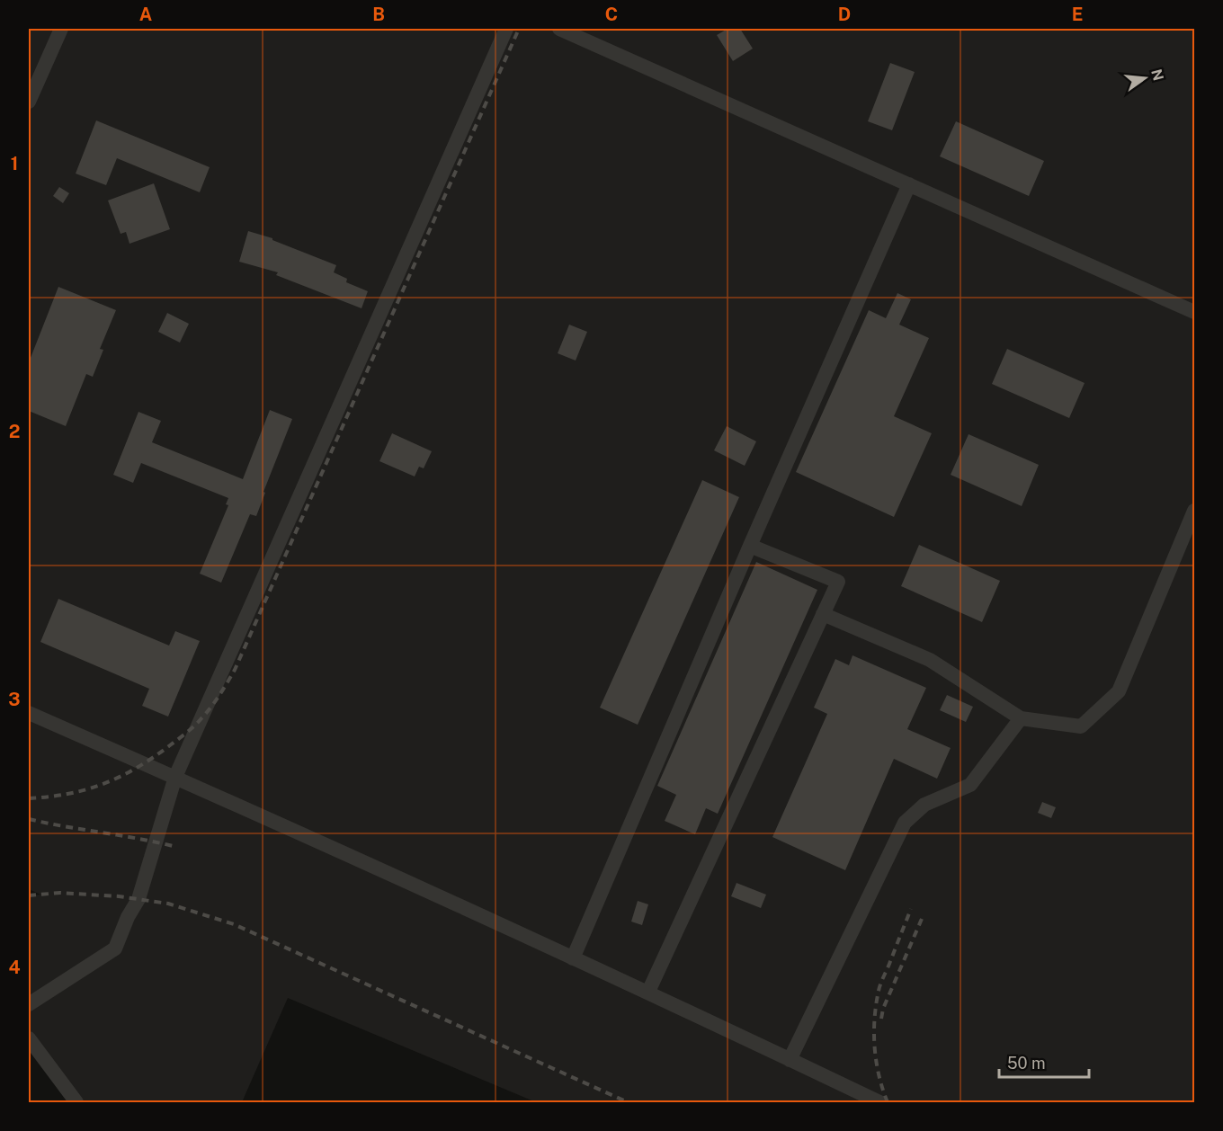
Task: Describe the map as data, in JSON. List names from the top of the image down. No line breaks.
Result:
{"scale_bar":"50 m","north":"right","grid":{"columns":["A","B","C","D","E"],"rows":["1","2","3","4"]}}
